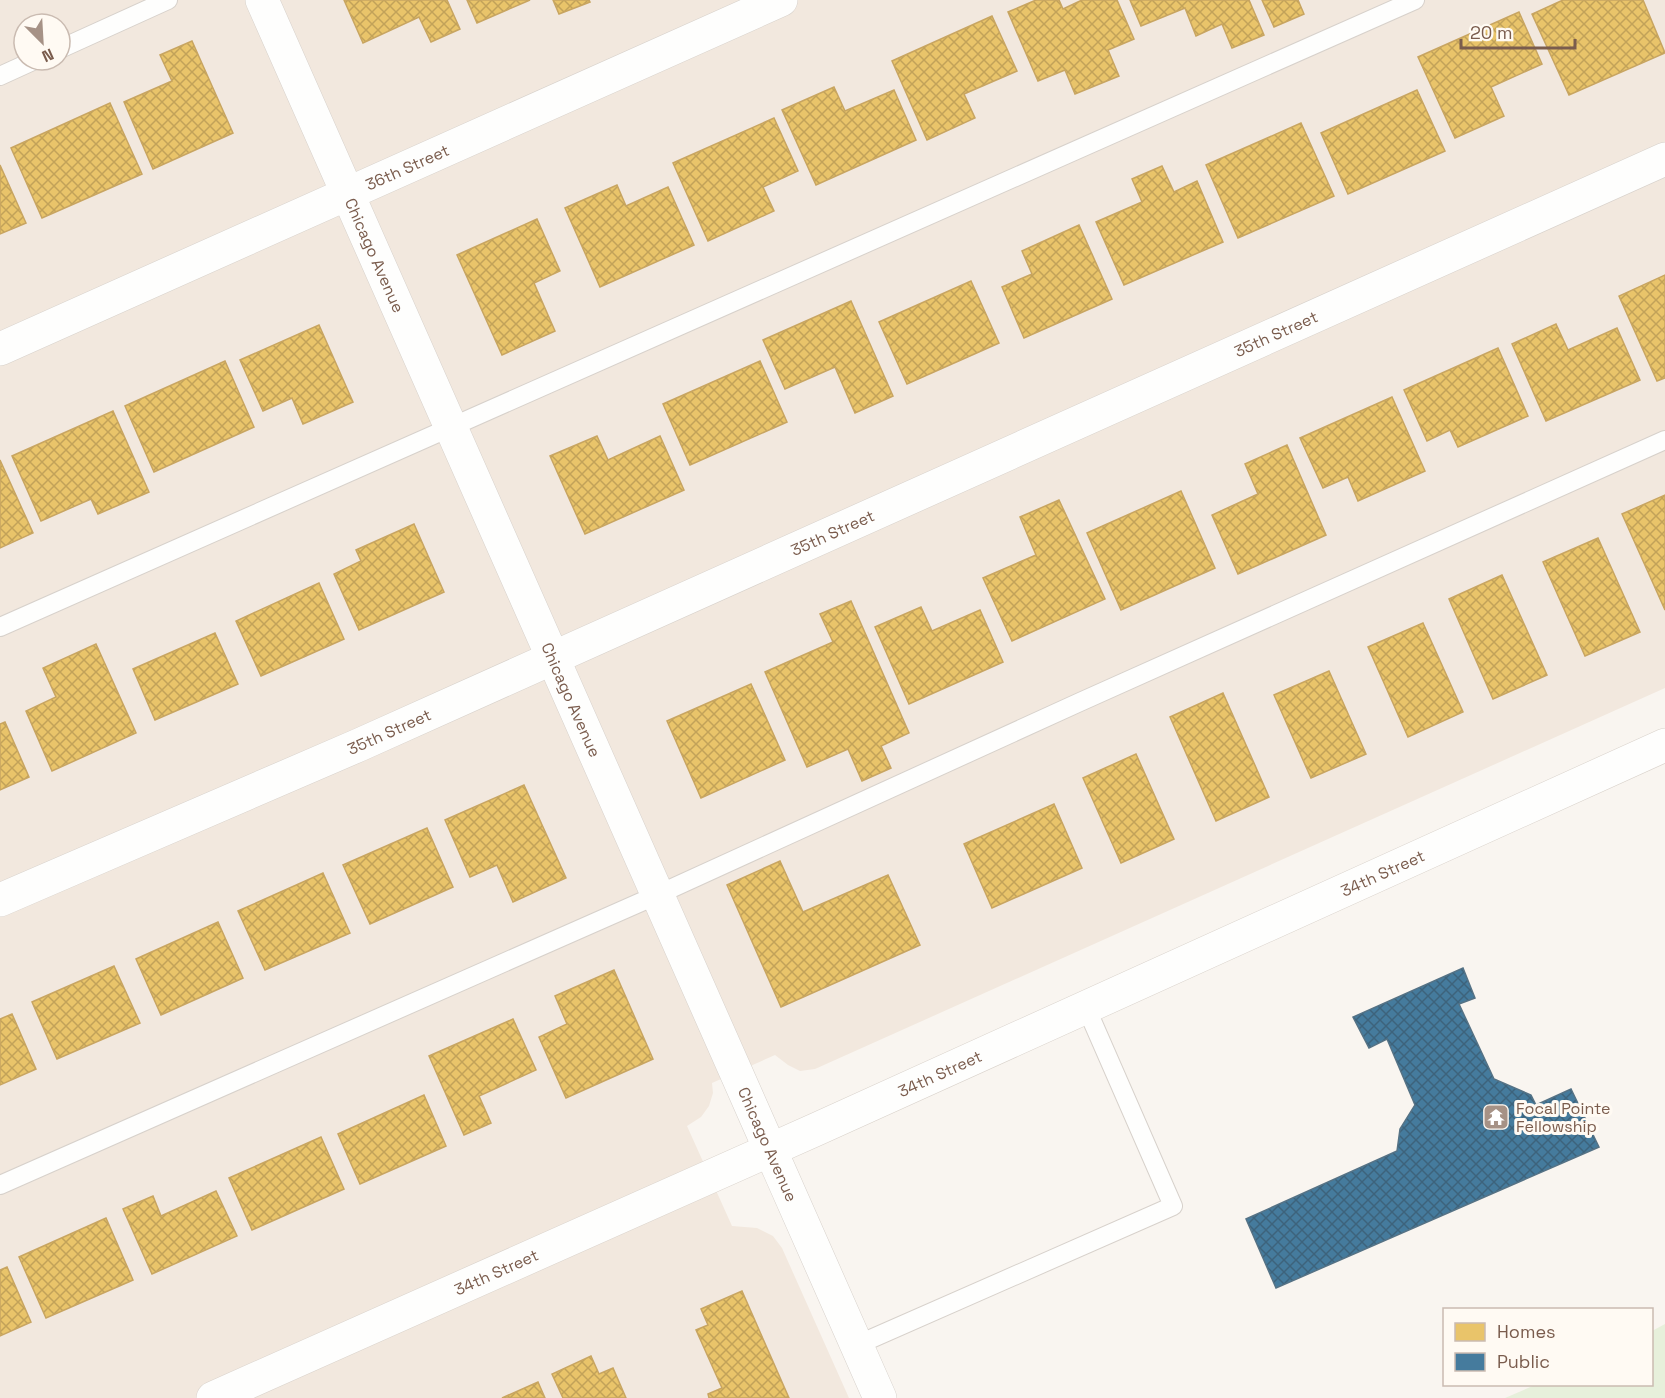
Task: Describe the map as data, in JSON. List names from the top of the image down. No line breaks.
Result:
{"streets":{"street":["36th Street","Chicago Avenue","35th Street","34th Street"]},"crossings":[["36th Street","Chicago Avenue"],["Chicago Avenue","35th Street"],["Chicago Avenue","34th Street"]],"places":{"temple":["Focal Pointe Fellowship"]},"legend":["Homes","Public"],"scale_bar":"20 m","north":"bottom right"}
